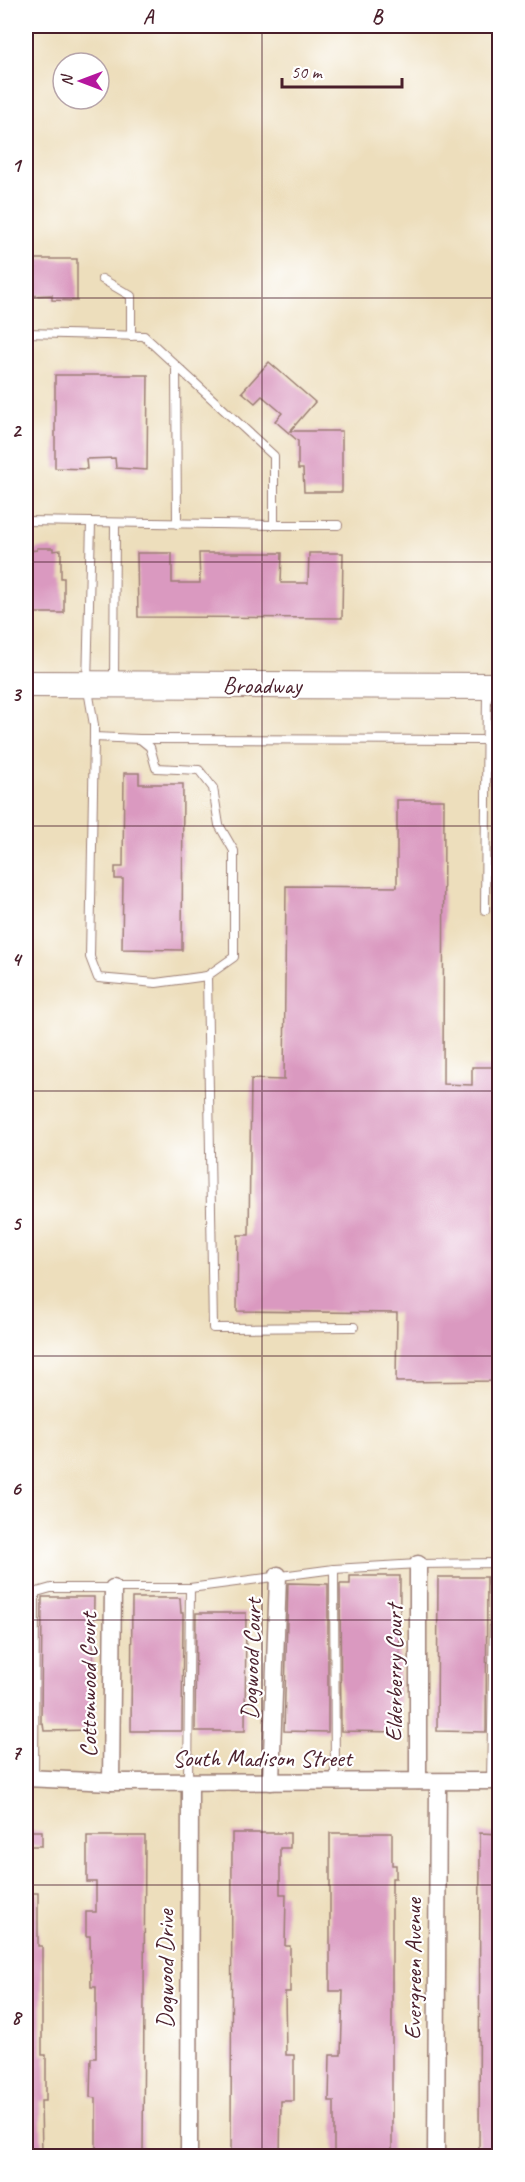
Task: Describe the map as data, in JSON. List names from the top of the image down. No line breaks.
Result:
{"streets":{"main road":["Broadway"],"street":["Dogwood Court","Elderberry Court","Cottonwood Court","South Madison Street","Dogwood Drive","Evergreen Avenue"]},"crossings":[["Dogwood Court","South Madison Street"],["Elderberry Court","South Madison Street"],["Cottonwood Court","South Madison Street"],["South Madison Street","Dogwood Drive"],["South Madison Street","Evergreen Avenue"]],"scale_bar":"50 m","north":"left","grid":{"columns":["A","B"],"rows":["1","2","3","4","5","6","7","8"]}}
